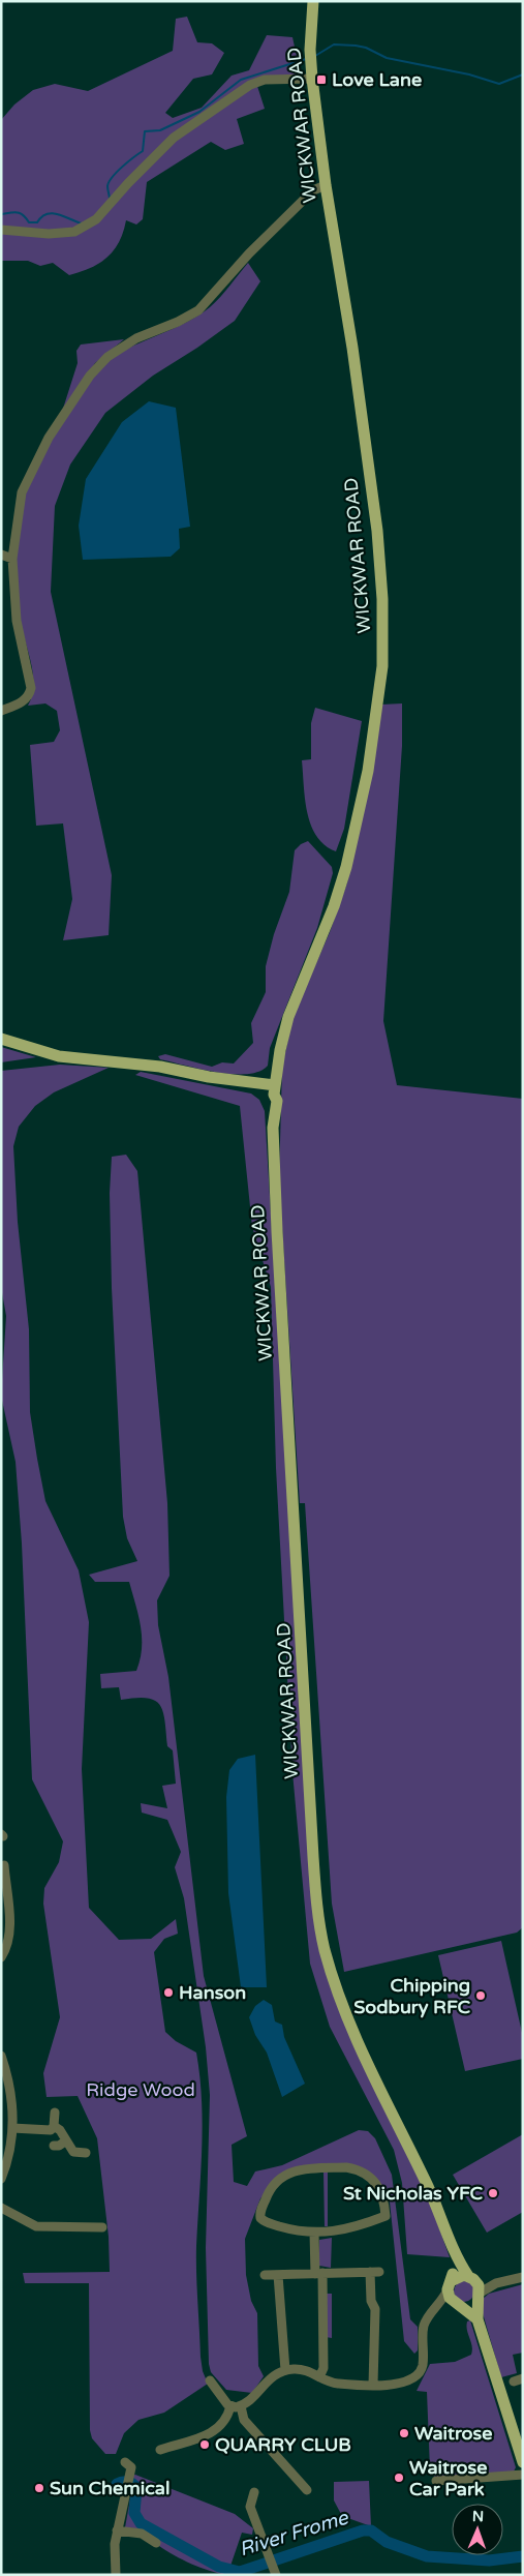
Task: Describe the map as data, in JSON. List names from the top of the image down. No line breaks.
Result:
{"streets":{"main road":["WICKWAR ROAD"]},"water":["River Frome"],"parks":["Ridge Wood"],"places":{"transit":["Love Lane"],"other":["Hanson","Chipping Sodbury RFC","St Nicholas YFC","Waitrose","QUARRY CLUB","Waitrose Car Park","Sun Chemical"]},"north":"top"}
